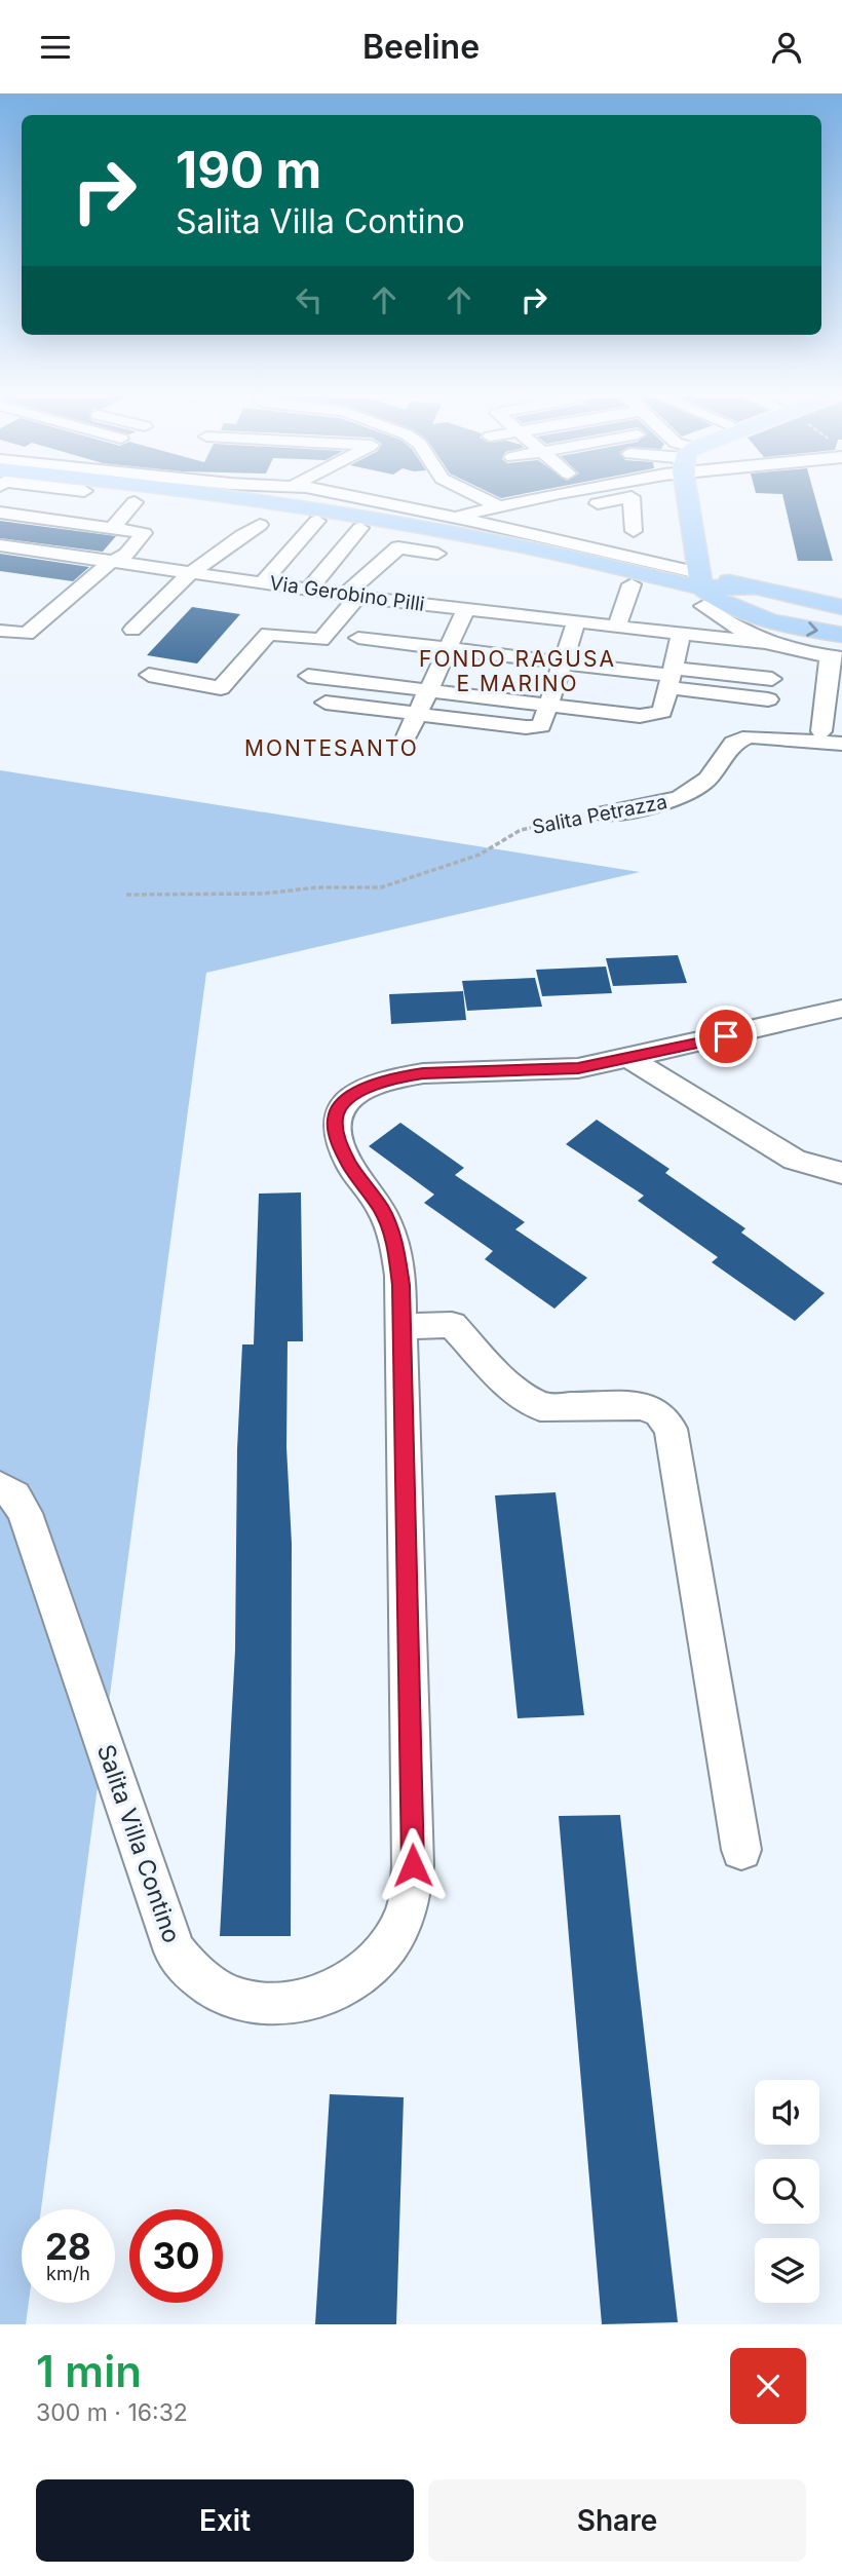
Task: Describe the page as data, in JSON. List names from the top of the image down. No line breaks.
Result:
{"streets":{"street":["Via Gerobino Pilli","Salita Petrazza","Salita Villa Contino"]},"districts":["FONDO RAGUSA E MARINO","MONTESANTO"],"page":{"header":"Beeline","turn":["190 m","Salita Villa Contino"],"speed":"28 km/h","limit":"30","heading":["1 min","300 m · 16:32"],"buttons":["Exit","Share"]}}
